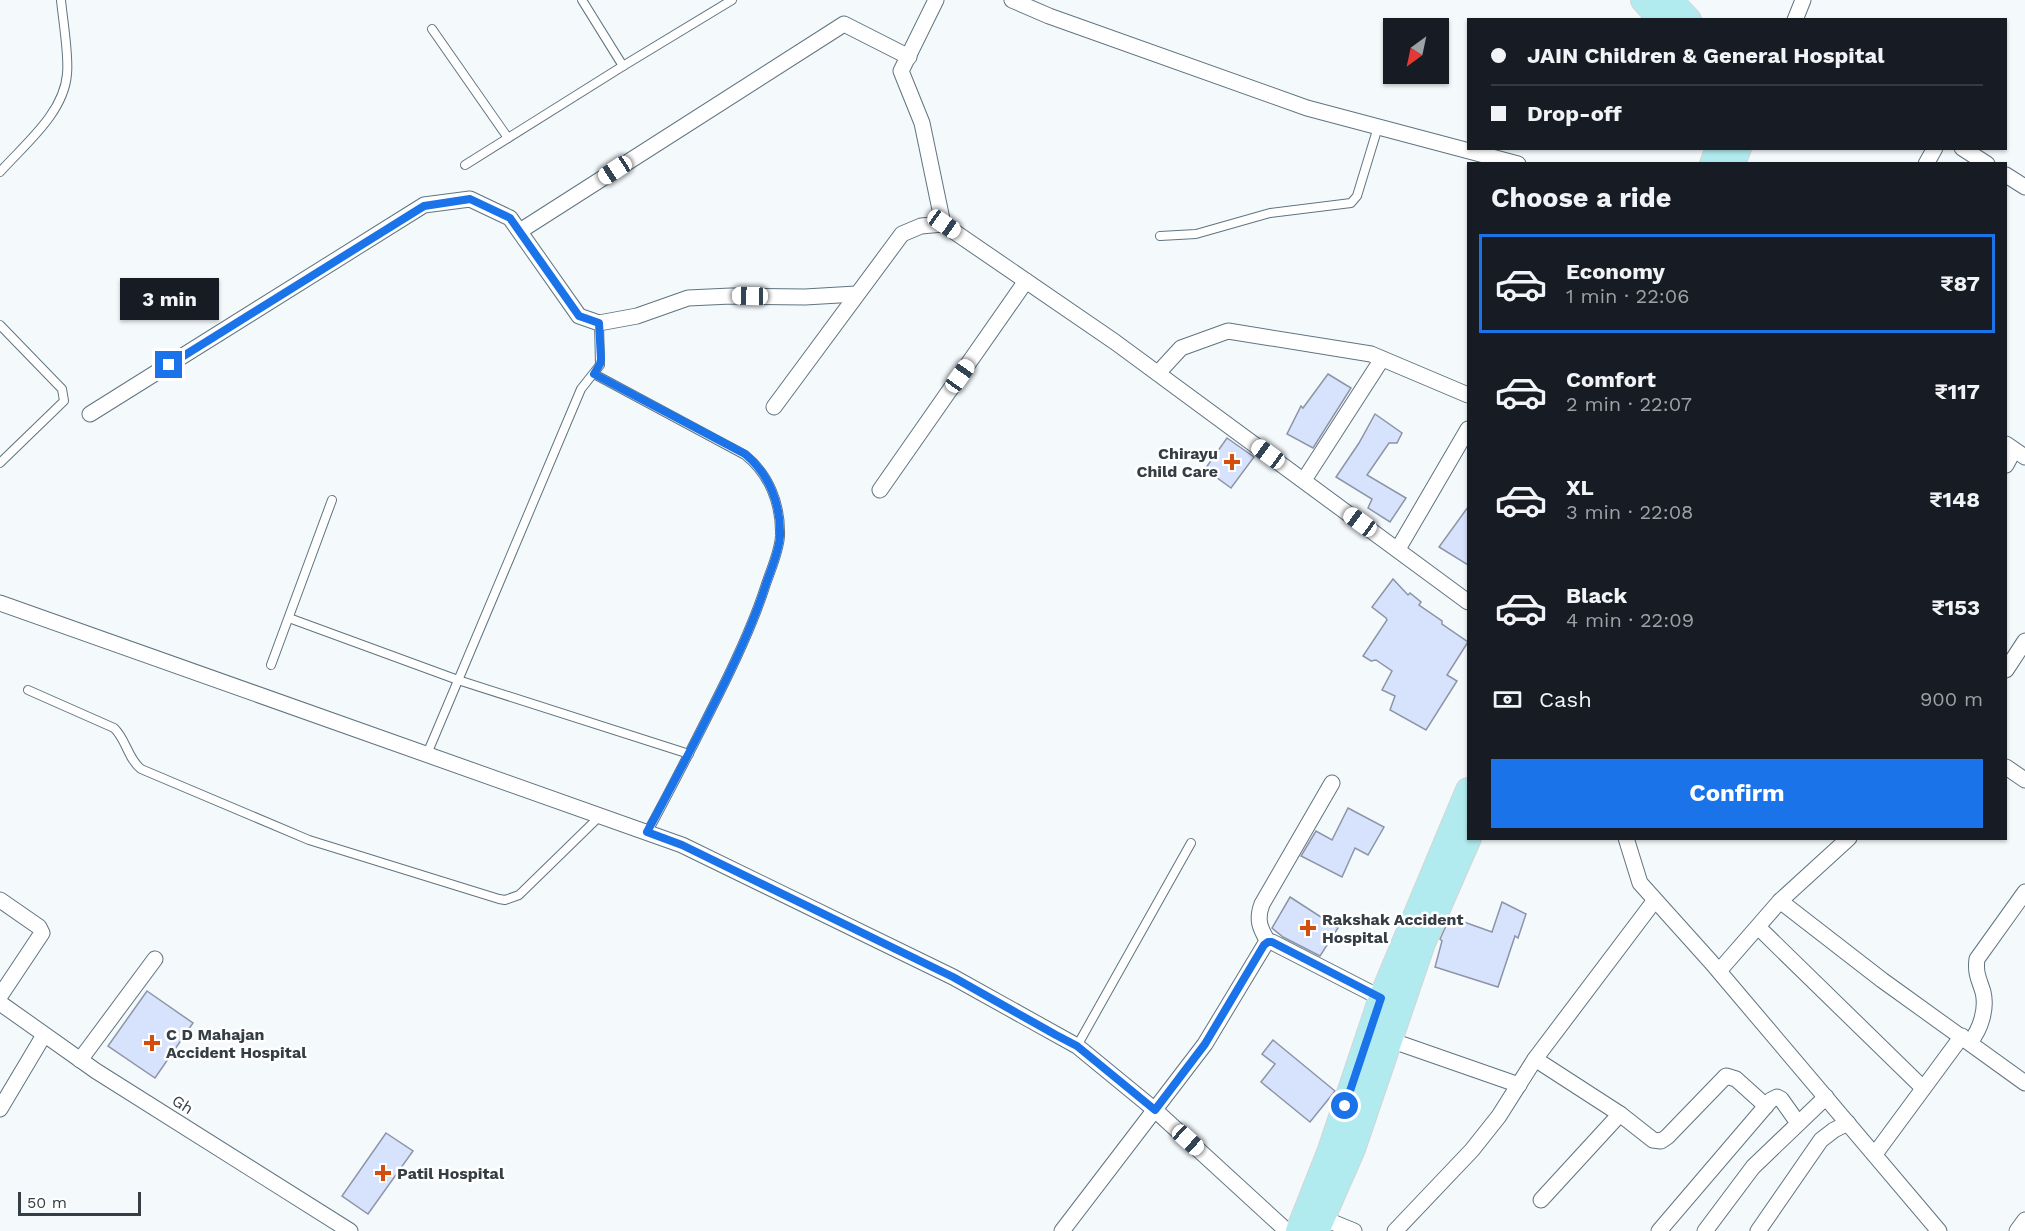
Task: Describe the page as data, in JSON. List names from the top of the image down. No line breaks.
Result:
{"streets":{"street":["Gh"]},"places":{"health":["Chirayu Child Care","Rakshak Accident Hospital","C D Mahajan Accident Hospital","Patil Hospital"]},"scale_bar":"50 m","north":"bottom left","page":{"banner":["JAIN Children & General Hospital","Drop-off"],"heading":"Choose a ride","list":[{"name":"Economy","note":"1 min · 22:06","value":"₹87"},{"name":"Comfort","note":"2 min · 22:07","value":"₹117"},{"name":"XL","note":"3 min · 22:08","value":"₹148"},{"name":"Black","note":"4 min · 22:09","value":"₹153"}],"bubble":"3 min","pay":["Cash","900 m"],"buttons":"Confirm","scale":"50 m"}}
